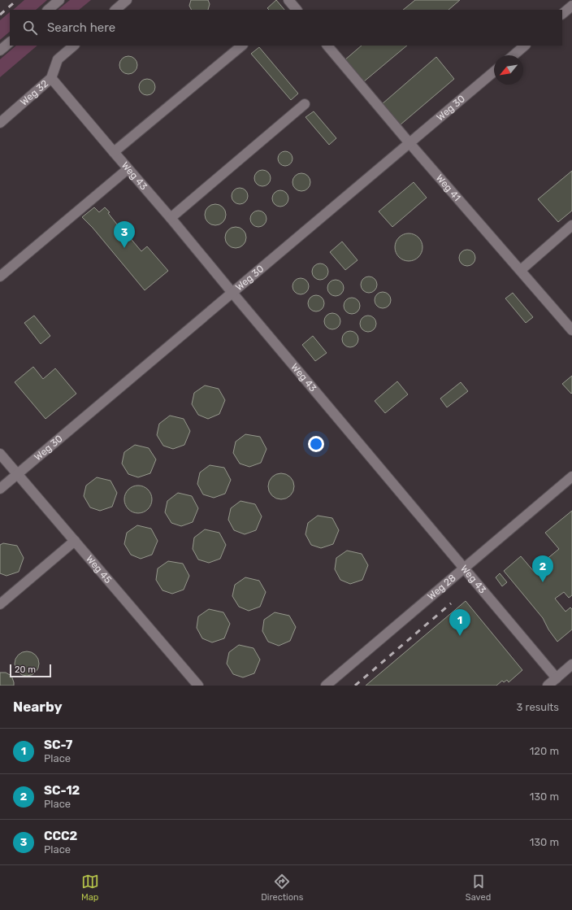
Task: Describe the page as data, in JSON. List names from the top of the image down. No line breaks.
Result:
{"streets":{"street":["Weg 32","Weg 30","Weg 43","Weg 41","Weg 45","Weg 28"]},"crossings":[["Weg 32","Weg 43"],["Weg 30","Weg 43"],["Weg 30","Weg 41"],["Weg 30","Weg 45"],["Weg 43","Weg 28"]],"scale_bar":"20 m","north":"bottom left","page":{"search":"Search here","pins":["3","2","1"],"scale":"20 m","heading":["Nearby","3 results"],"list":[{"mark":"1","name":"SC-7","note":"Place","value":"120 m"},{"mark":"2","name":"SC-12","note":"Place","value":"130 m"},{"mark":"3","name":"CCC2","note":"Place","value":"130 m"}],"nav":["Map","Directions","Saved"]}}
